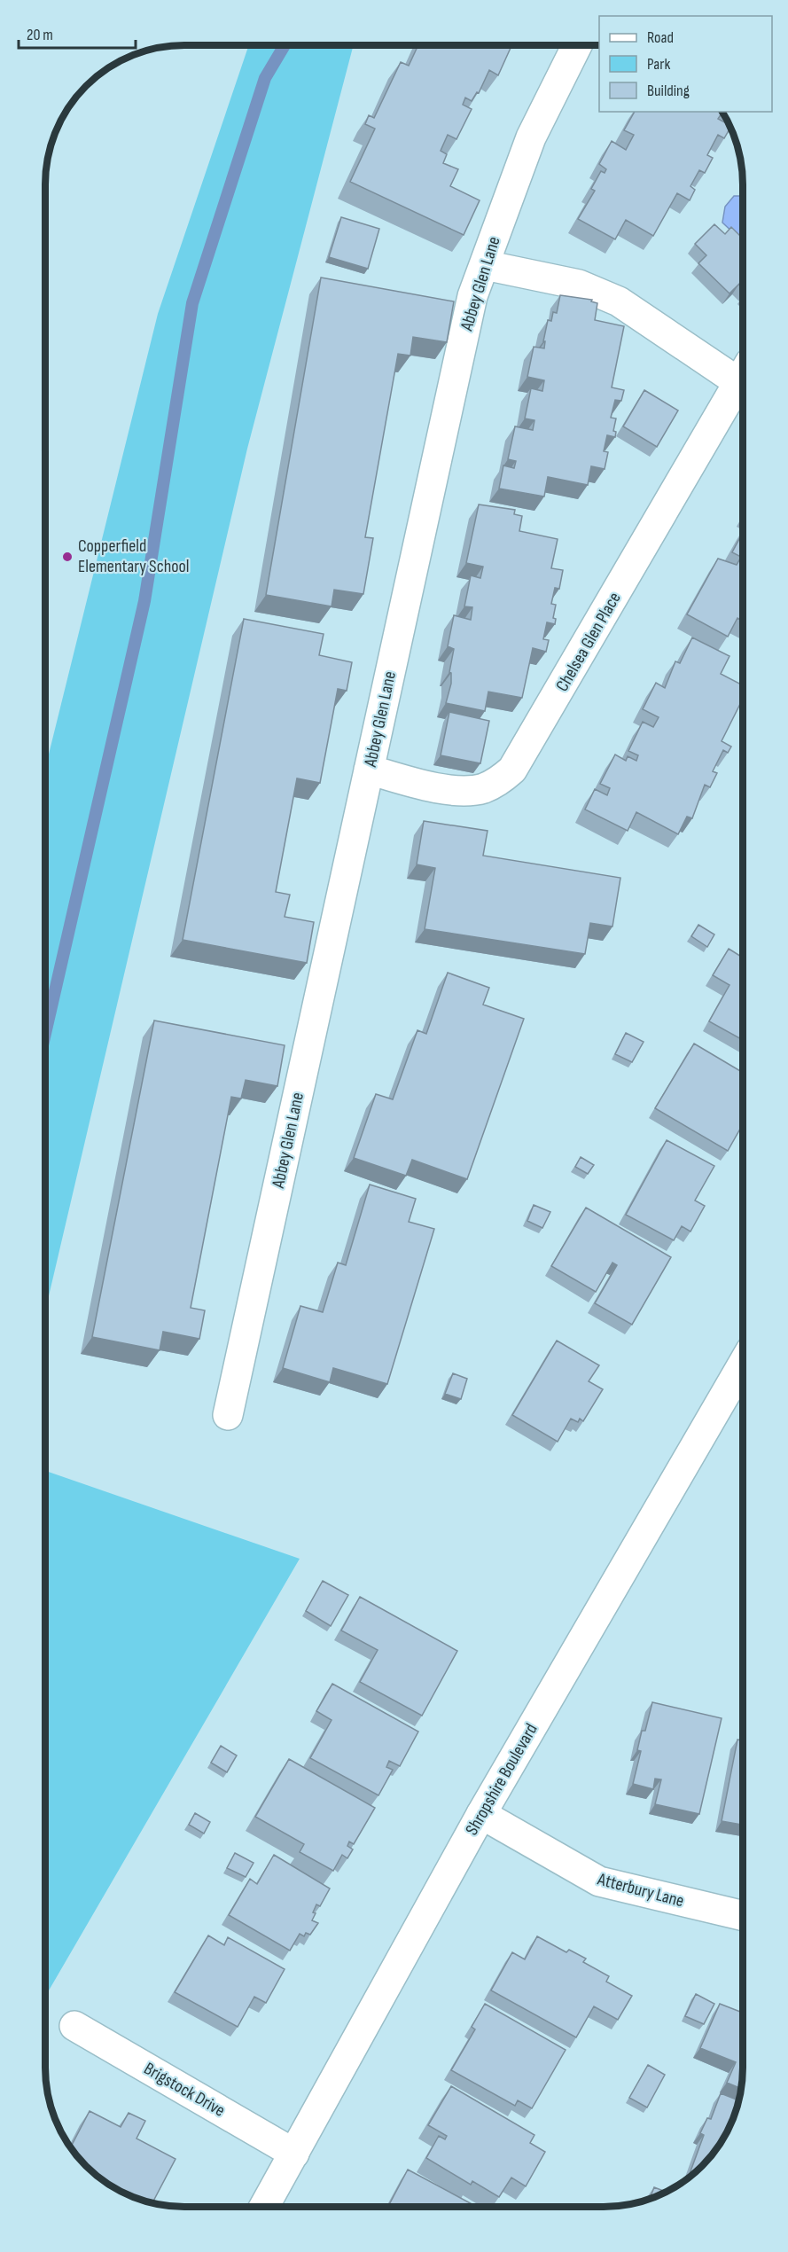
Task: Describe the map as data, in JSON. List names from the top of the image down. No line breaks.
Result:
{"streets":{"street":["Abbey Glen Lane","Chelsea Glen Place","Shropshire Boulevard","Atterbury Lane","Brigstock Drive"]},"crossings":[["Abbey Glen Lane","Chelsea Glen Place"],["Shropshire Boulevard","Atterbury Lane"],["Shropshire Boulevard","Brigstock Drive"]],"places":["Copperfield Elementary School"],"legend":["Road","Park","Building"],"scale_bar":"20 m"}
